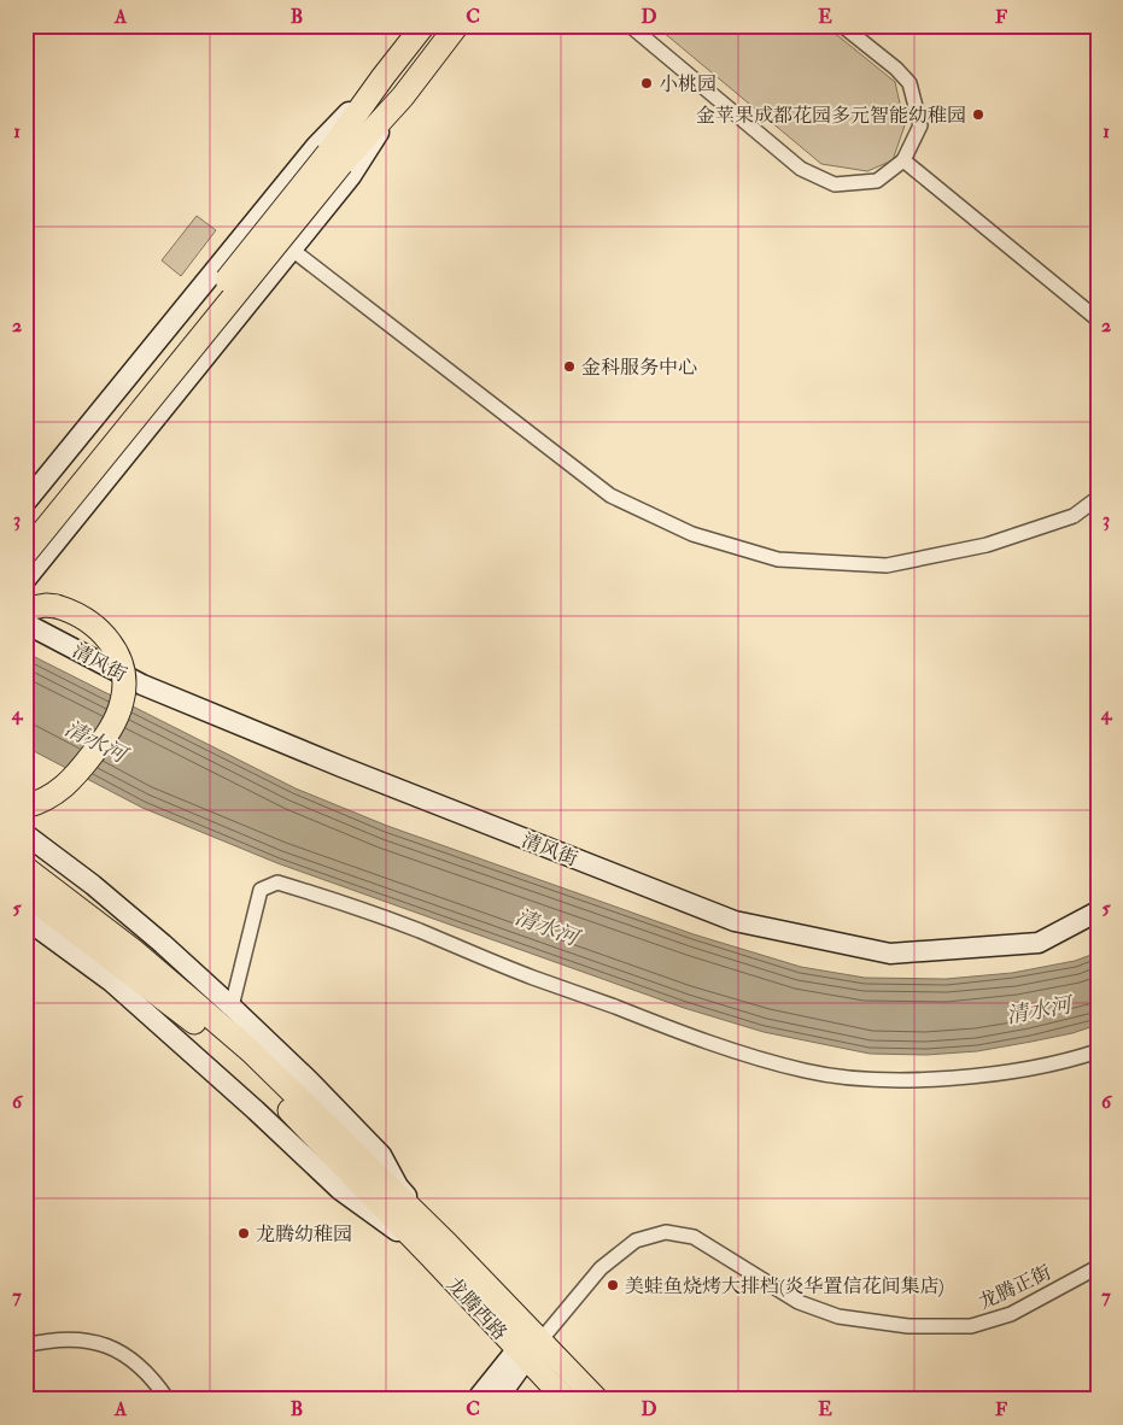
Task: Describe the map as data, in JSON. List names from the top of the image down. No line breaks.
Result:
{"streets":{"main road":["清风街","龙腾西路"],"street":["龙腾正街"]},"crossings":[["龙腾正街","龙腾西路"]],"water":["清水河"],"places":["小桃园","金苹果成都花园多元智能幼稚园","金科服务中心","龙腾幼稚园","美蛙鱼烧烤大排档(炎华置信花间集店)"],"grid":{"columns":["A","B","C","D","E","F"],"rows":["1","2","3","4","5","6","7"]}}
